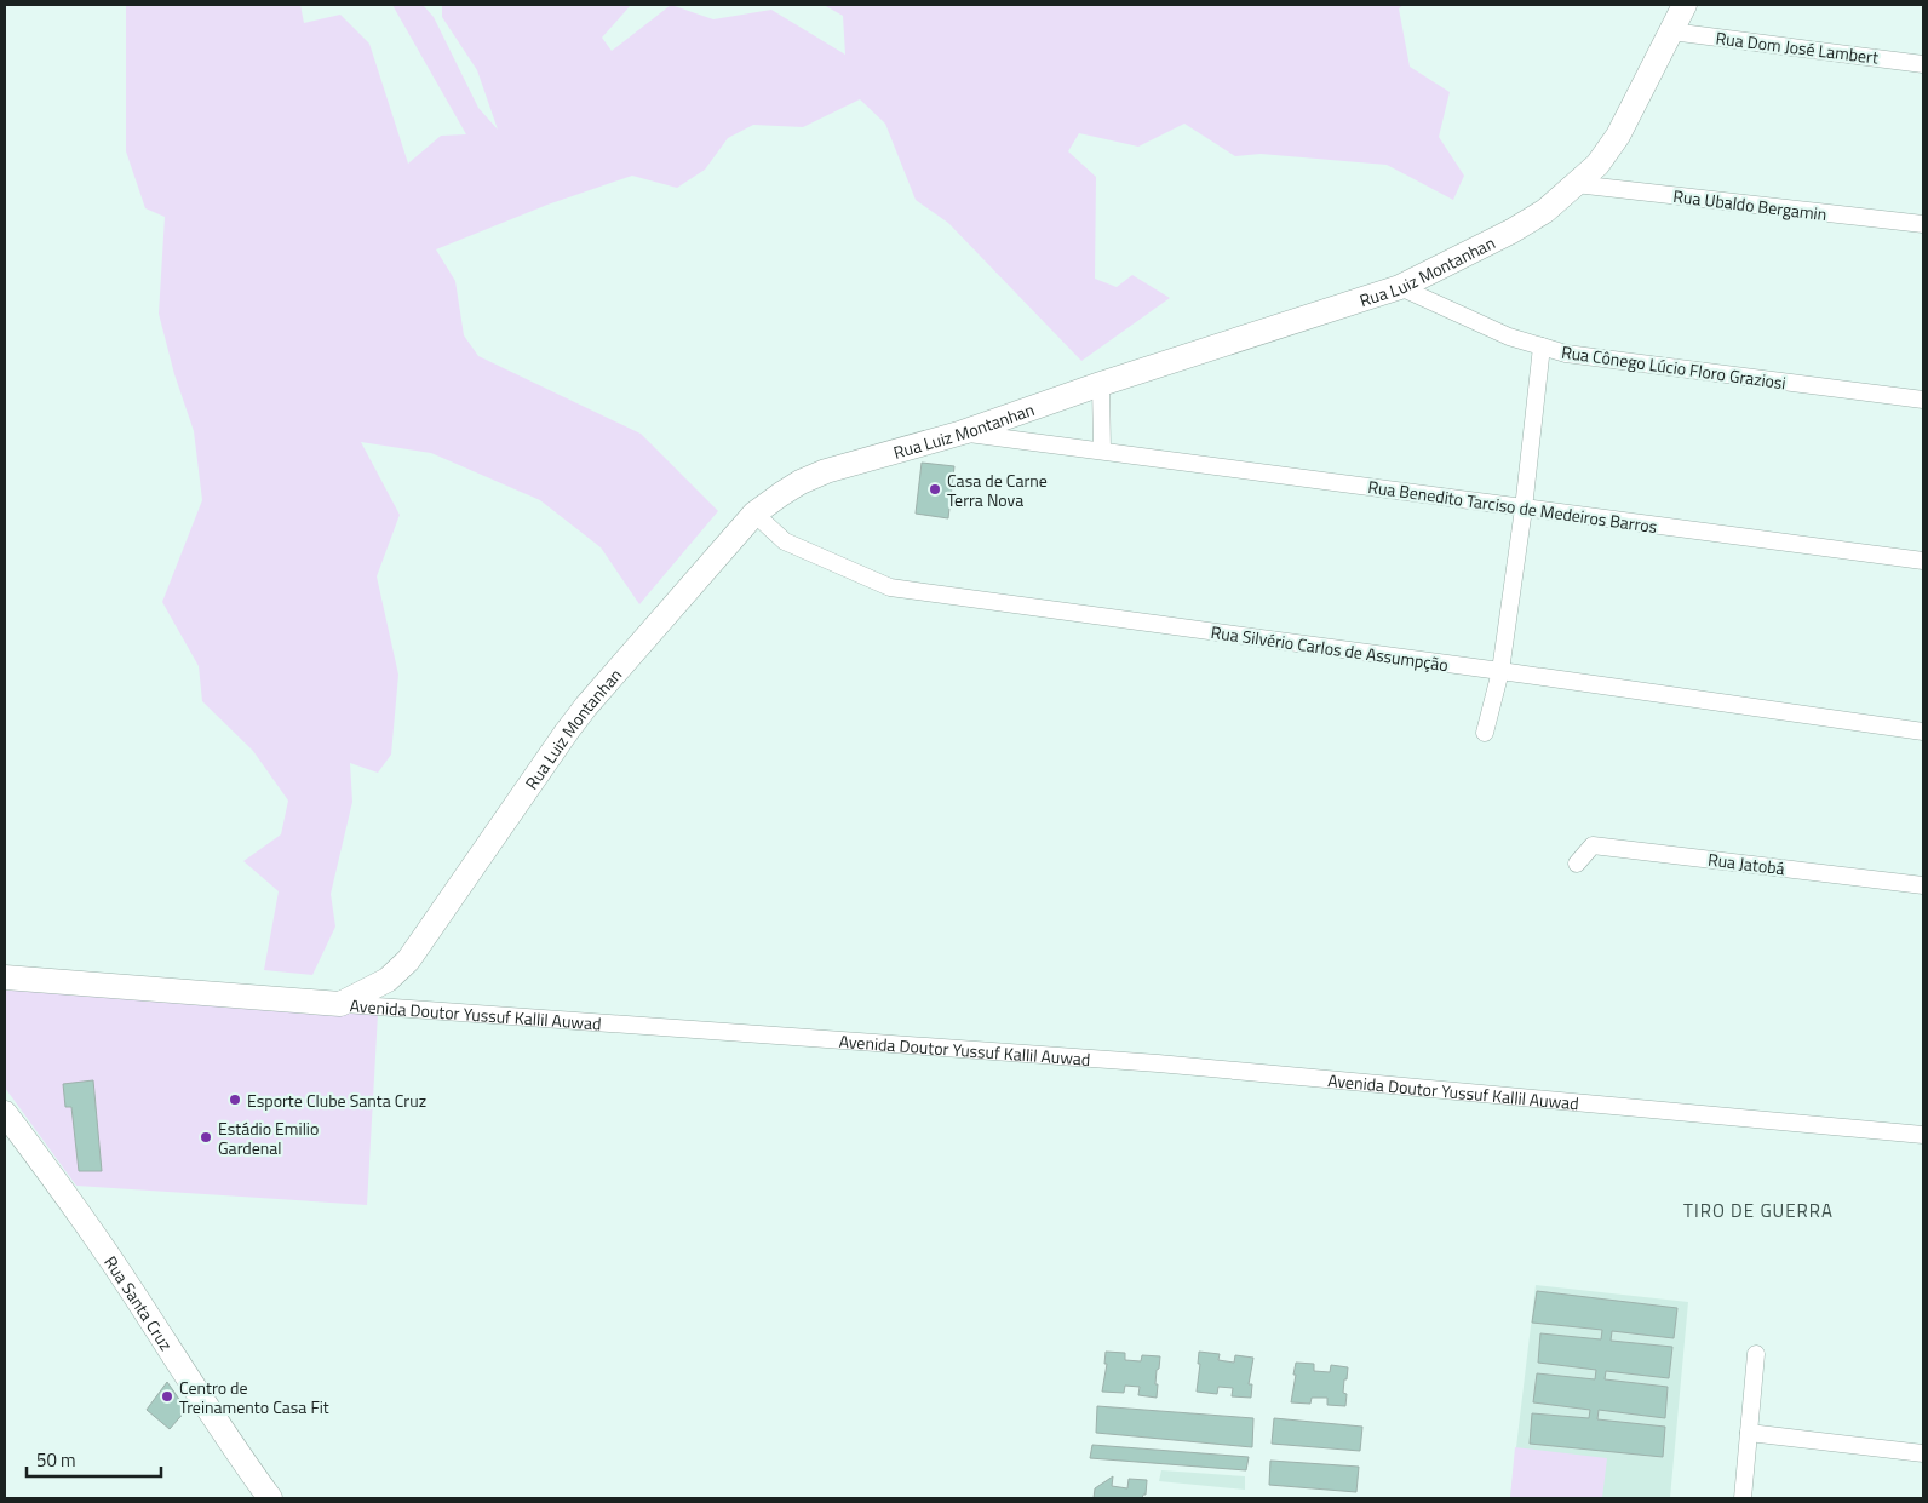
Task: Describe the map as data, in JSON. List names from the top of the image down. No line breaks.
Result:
{"streets":{"street":["Rua Dom José Lambert","Rua Ubaldo Bergamin","Rua Luiz Montanhan","Rua Cônego Lúcio Floro Graziosi","Rua Benedito Tarciso de Medeiros Barros","Rua Silvério Carlos de Assumpção","Rua Jatobá","Avenida Doutor Yussuf Kallil Auwad","Rua Santa Cruz"]},"crossings":[["Rua Dom José Lambert","Rua Luiz Montanhan"],["Rua Ubaldo Bergamin","Rua Luiz Montanhan"],["Rua Luiz Montanhan","Rua Cônego Lúcio Floro Graziosi"],["Rua Luiz Montanhan","Rua Benedito Tarciso de Medeiros Barros"],["Rua Luiz Montanhan","Rua Silvério Carlos de Assumpção"],["Rua Luiz Montanhan","Avenida Doutor Yussuf Kallil Auwad"]],"districts":["TIRO DE GUERRA"],"places":["Casa de Carne Terra Nova","Esporte Clube Santa Cruz","Estádio Emilio Gardenal","Centro de Treinamento Casa Fit"],"scale_bar":"50 m"}
